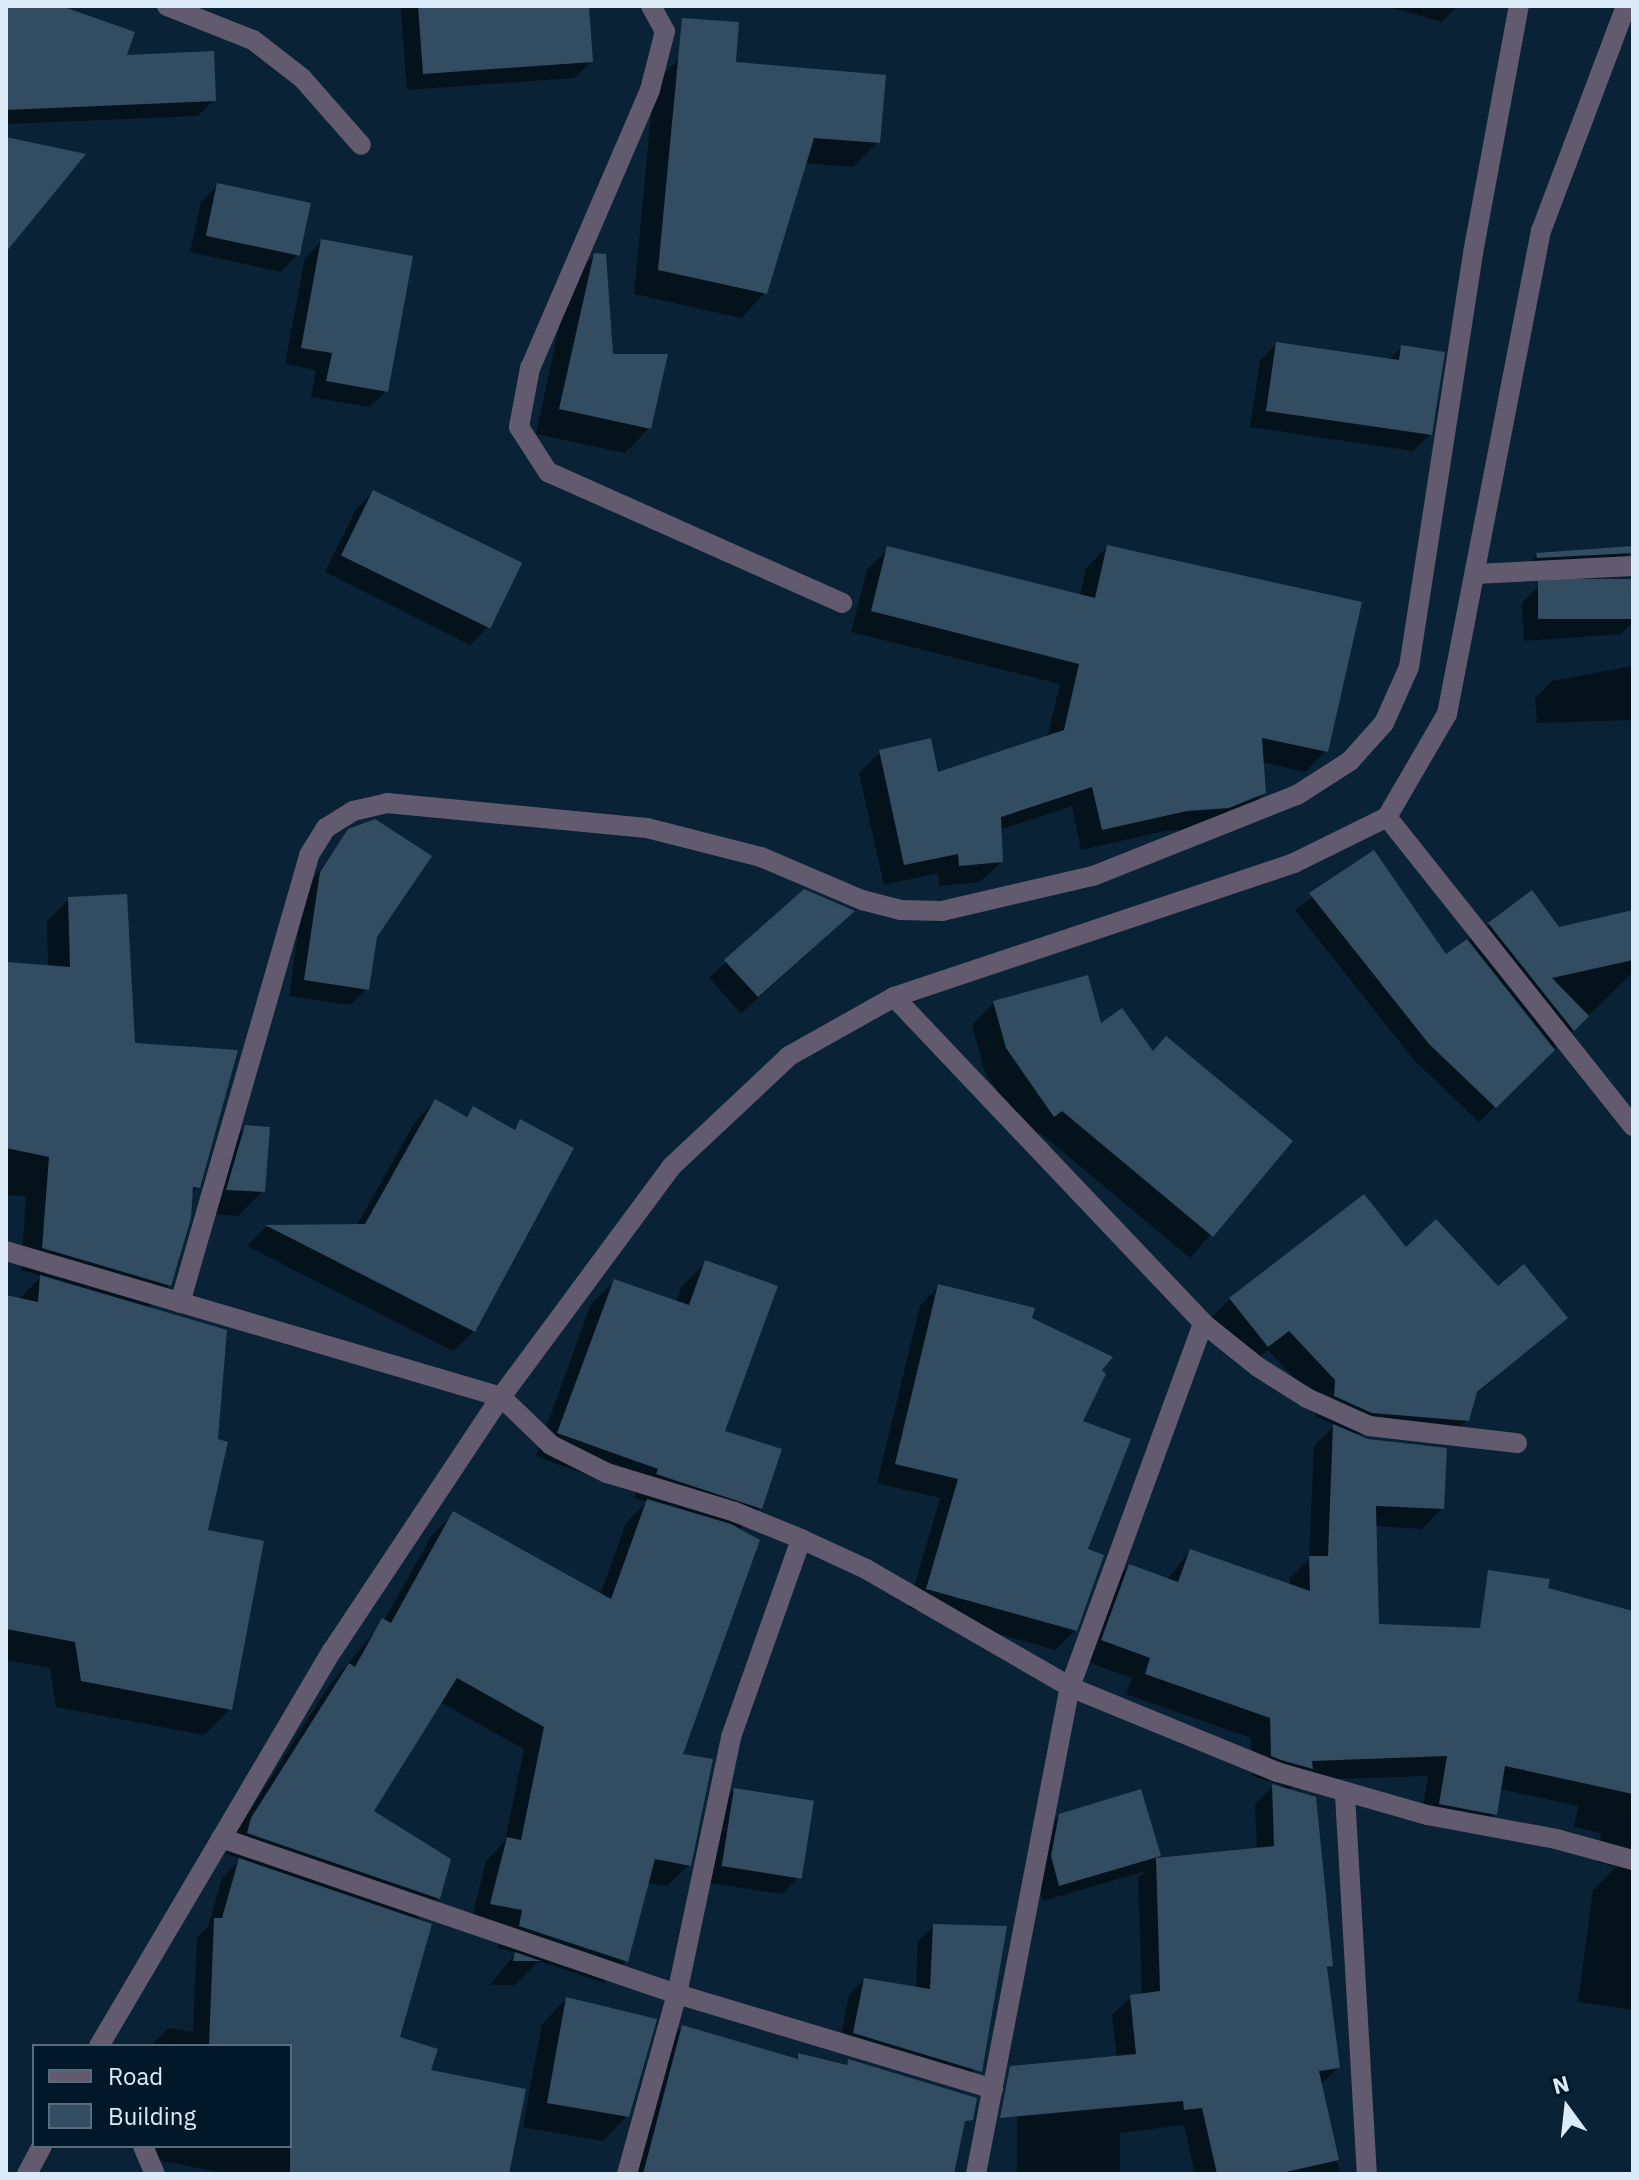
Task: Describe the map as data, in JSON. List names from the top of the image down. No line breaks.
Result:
{"legend":["Road","Building"],"north":"top"}
